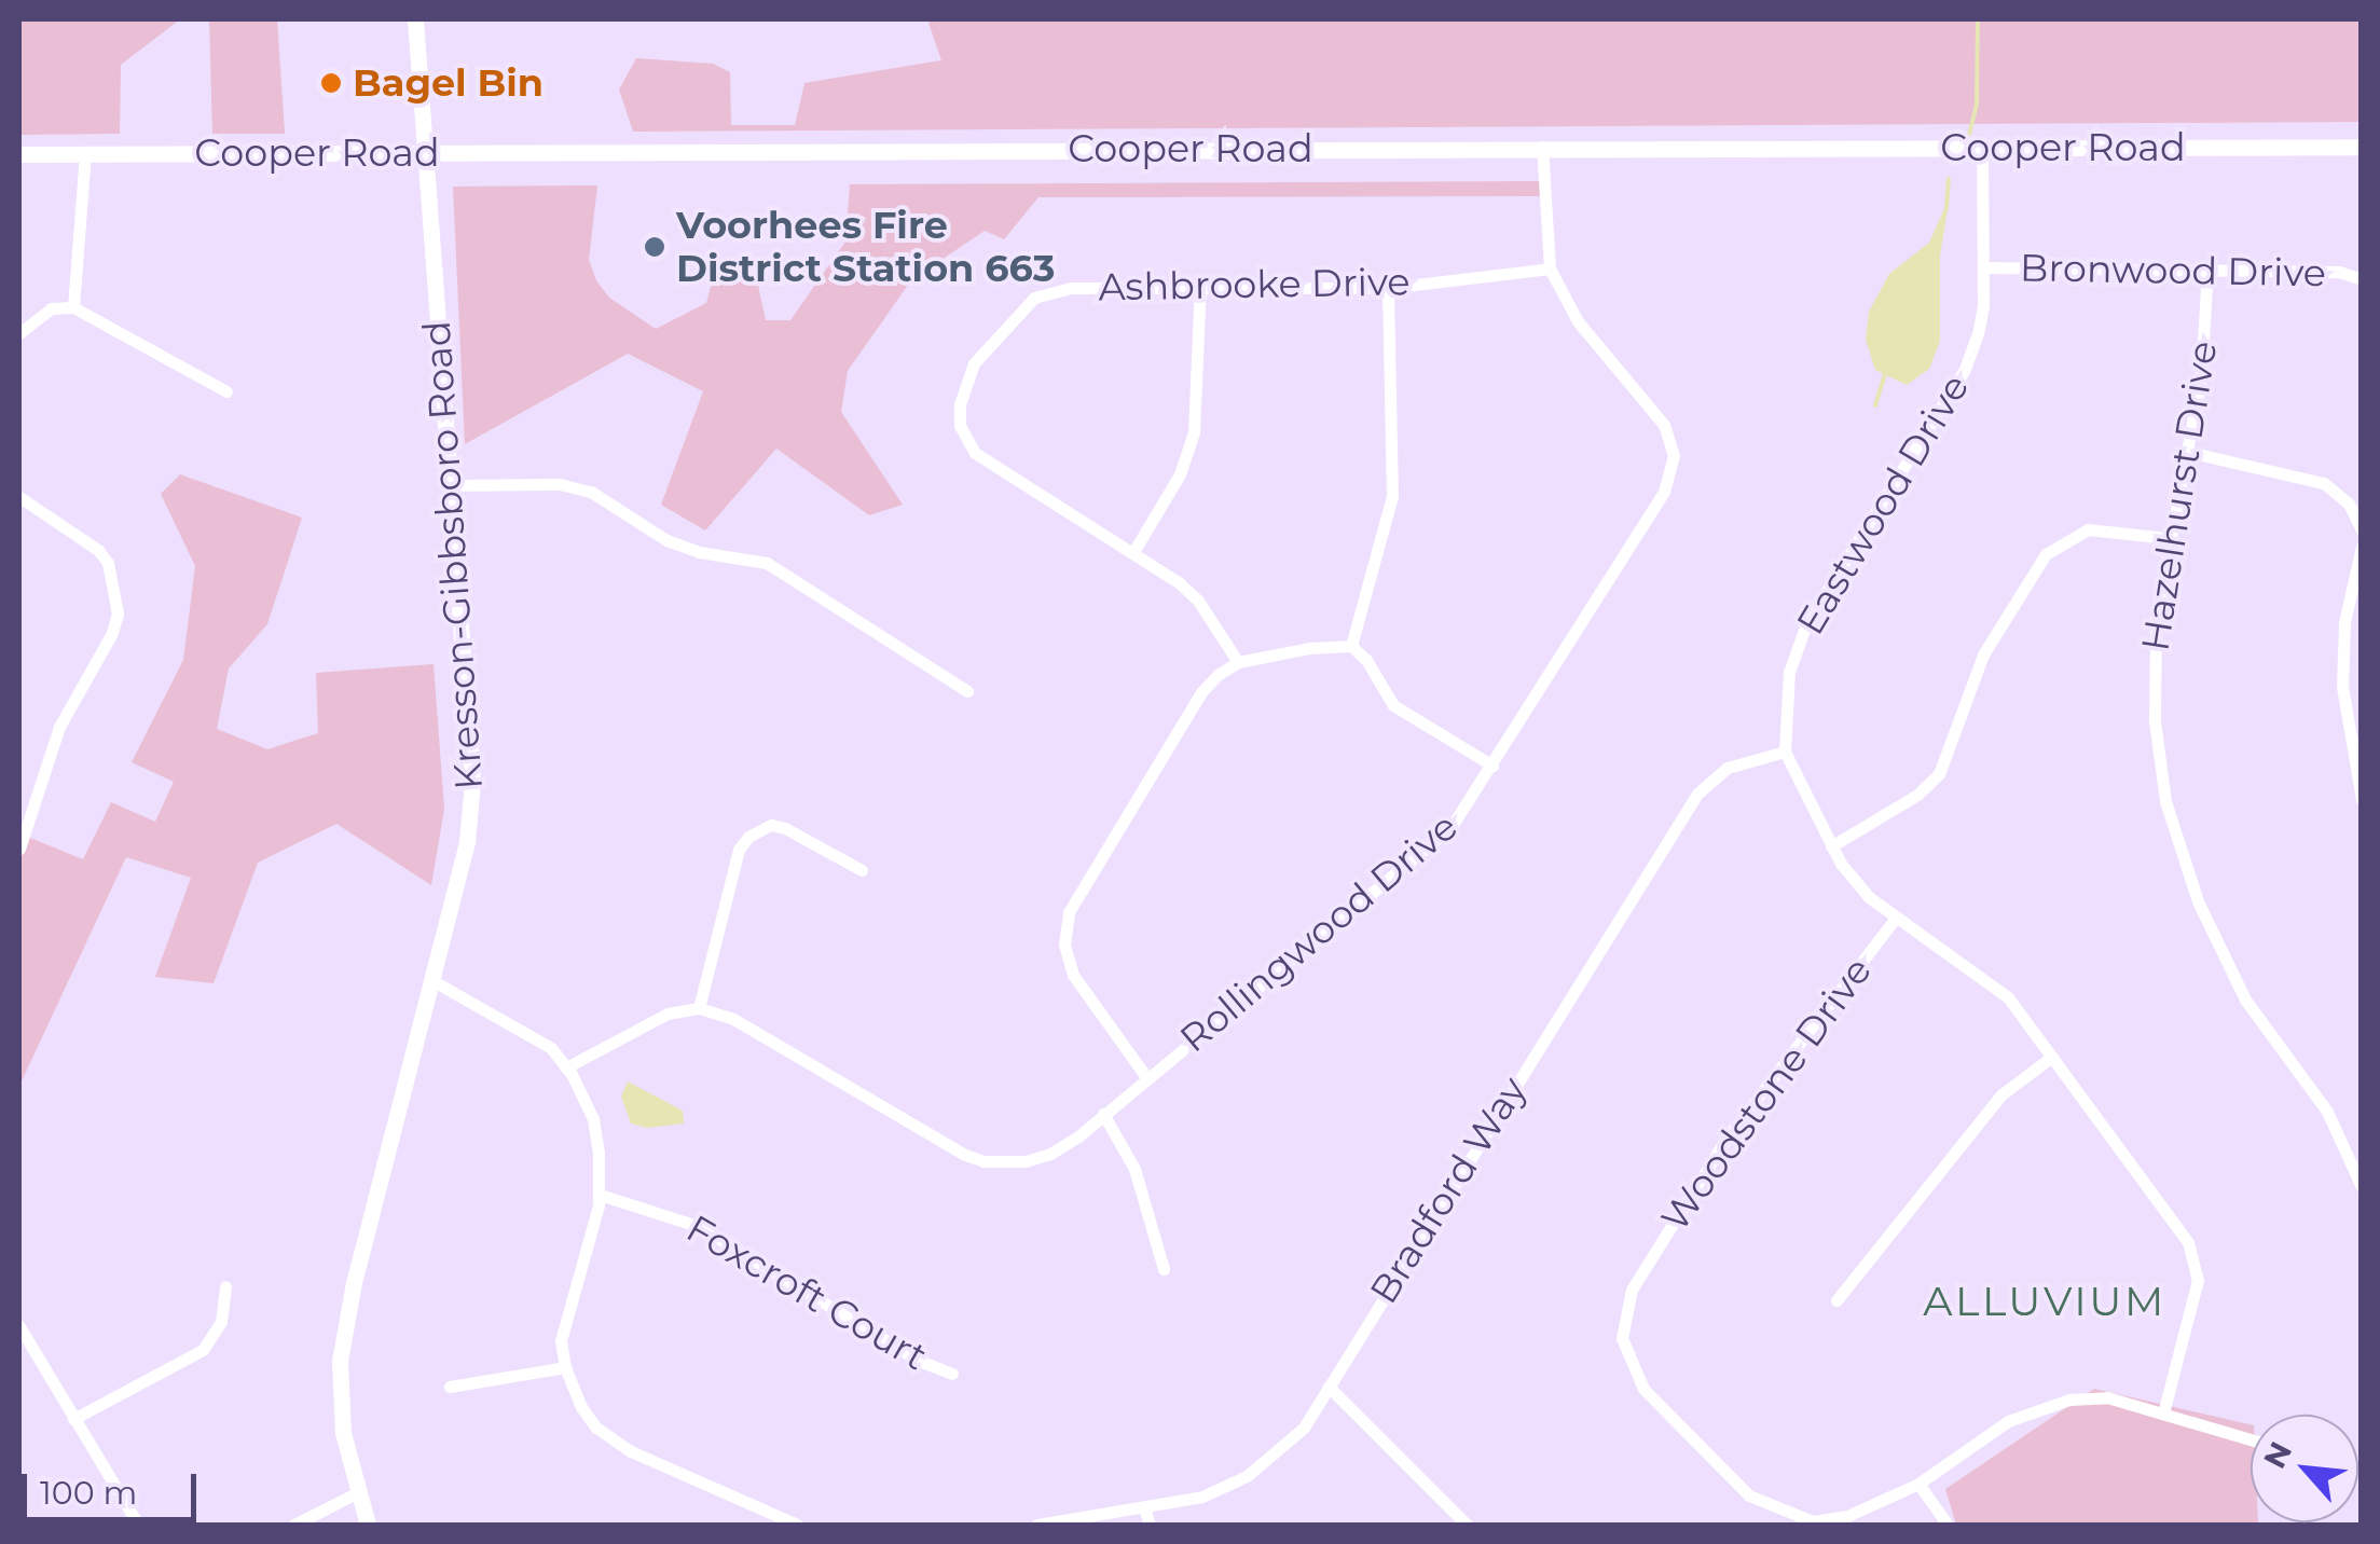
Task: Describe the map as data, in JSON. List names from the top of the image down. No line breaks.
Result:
{"streets":{"street":["Cooper Road","Bronwood Drive","Ashbrooke Drive","Hazelhurst Drive","Eastwood Drive","Kresson-Gibbsboro Road","Rollingwood Drive","Woodstone Drive","Bradford Way","Foxcroft Court"]},"crossings":[["Cooper Road","Eastwood Drive"],["Cooper Road","Kresson-Gibbsboro Road"],["Cooper Road","Rollingwood Drive"],["Bronwood Drive","Hazelhurst Drive"],["Bronwood Drive","Eastwood Drive"],["Ashbrooke Drive","Rollingwood Drive"],["Eastwood Drive","Woodstone Drive"],["Eastwood Drive","Bradford Way"]],"districts":["ALLUVIUM"],"places":["Bagel Bin","Voorhees Fire District Station 663"],"scale_bar":"100 m","north":"top left"}
